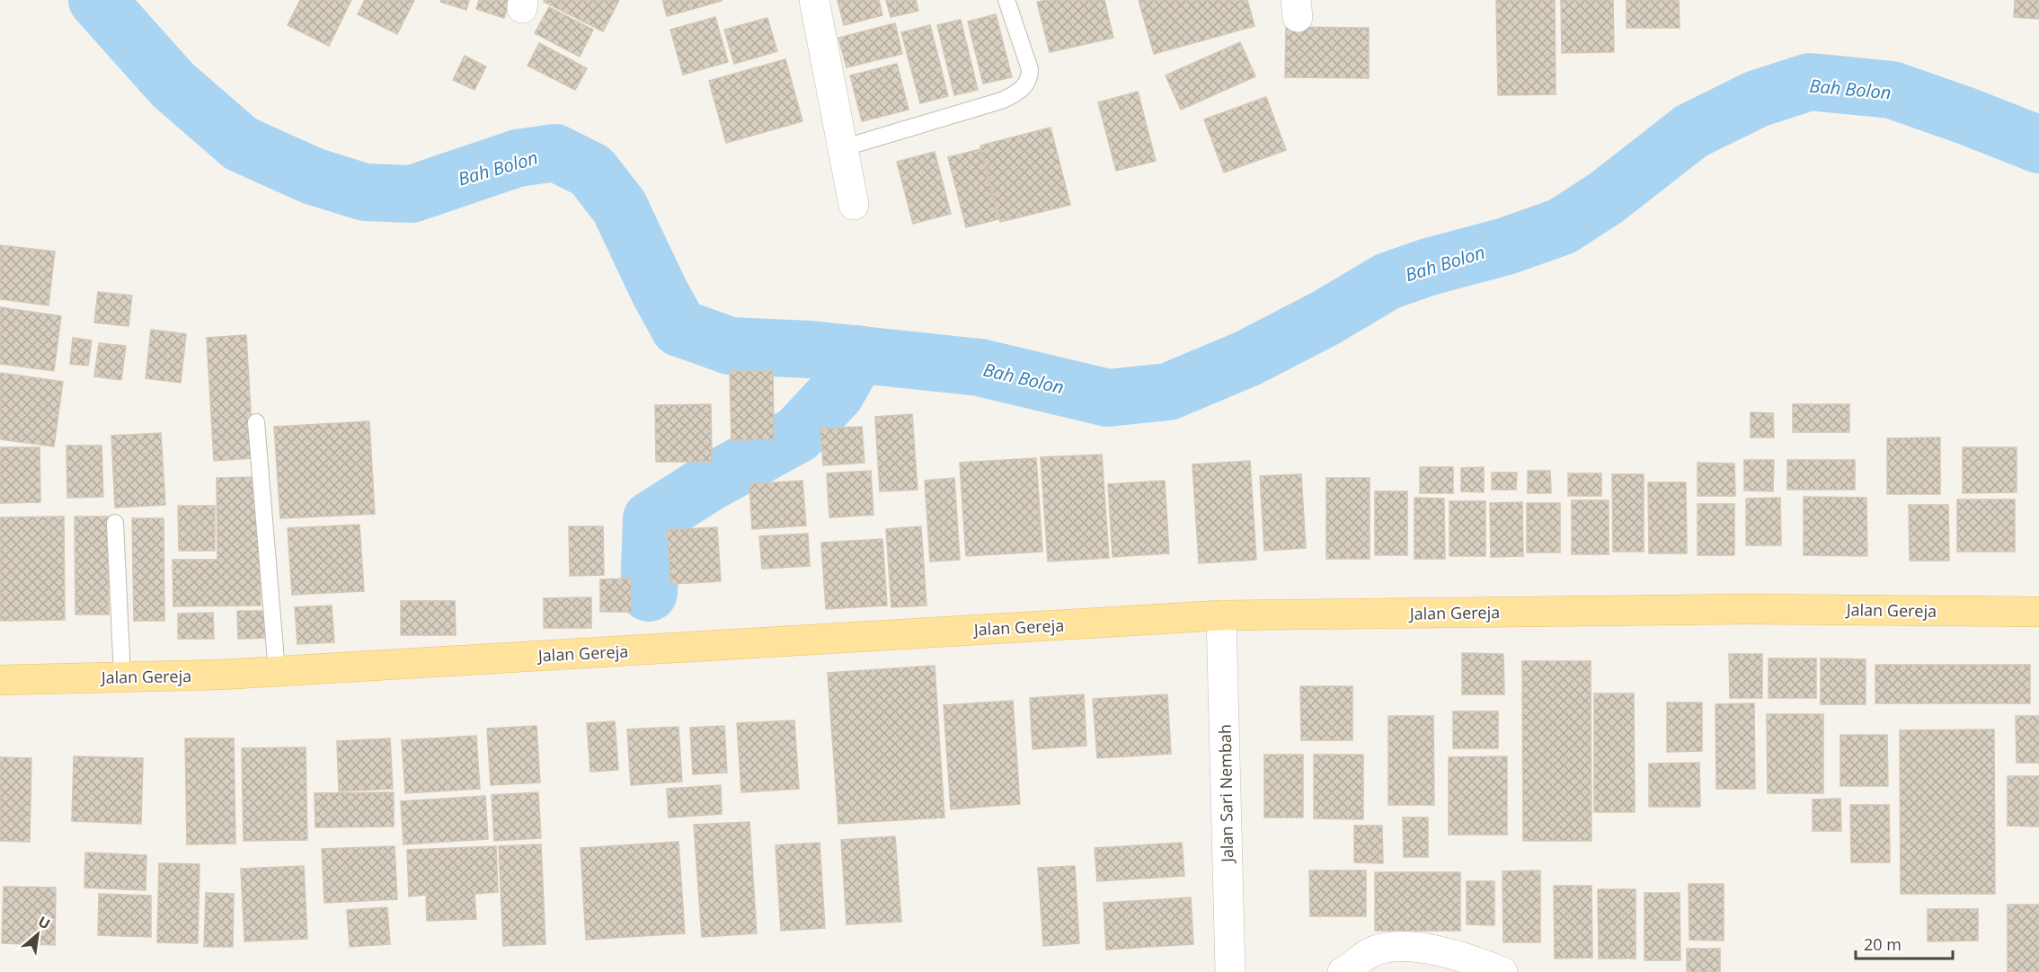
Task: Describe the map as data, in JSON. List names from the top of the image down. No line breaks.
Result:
{"streets":{"main road":["Jalan Gereja"],"street":["Jalan Sari Nembah"]},"crossings":[["Jalan Gereja","Jalan Sari Nembah"]],"water":["Bah Bolon"],"scale_bar":"20 m","north":"top right"}
